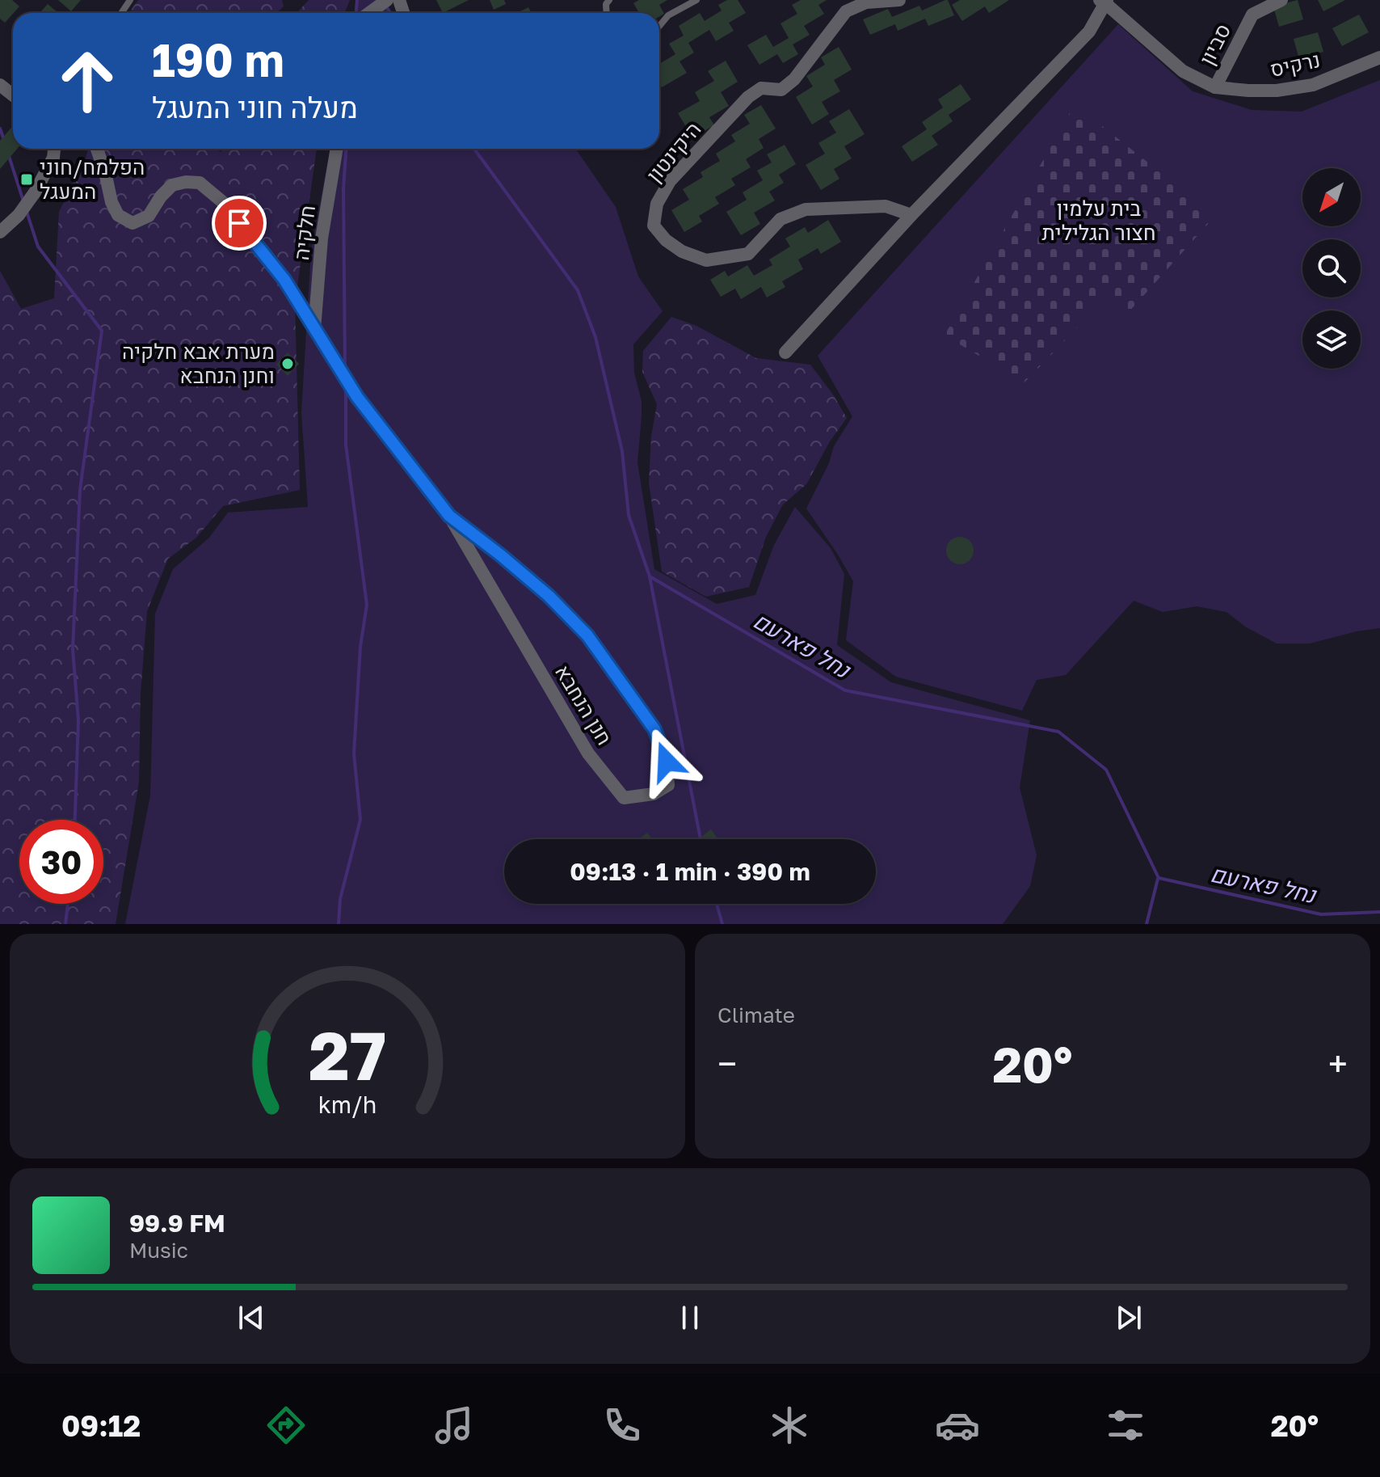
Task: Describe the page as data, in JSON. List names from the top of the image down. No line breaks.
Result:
{"streets":{"street":["סביון","נרקיס","היקינטון","חלקיה","חנן הנחבא"]},"crossings":[["סביון","נרקיס"]],"water":["נחל פארעם"],"parks":["בית עלמין חצור הגלילית"],"places":{"transit":["הפלמח/חוני המעגל"],"other":["מערת אבא חלקיה וחנן הנחבא"]},"north":"bottom left","page":{"turn":["190 m","מעלה חוני המעגל"],"limit":"30","trip":"09:13 · 1 min · 390 m","tile":"Climate","heat":["−","20°","+"],"song":["99.9 FM","Music"],"tabs":["09:12","20°"],"gauge":["27","km/h"]}}
